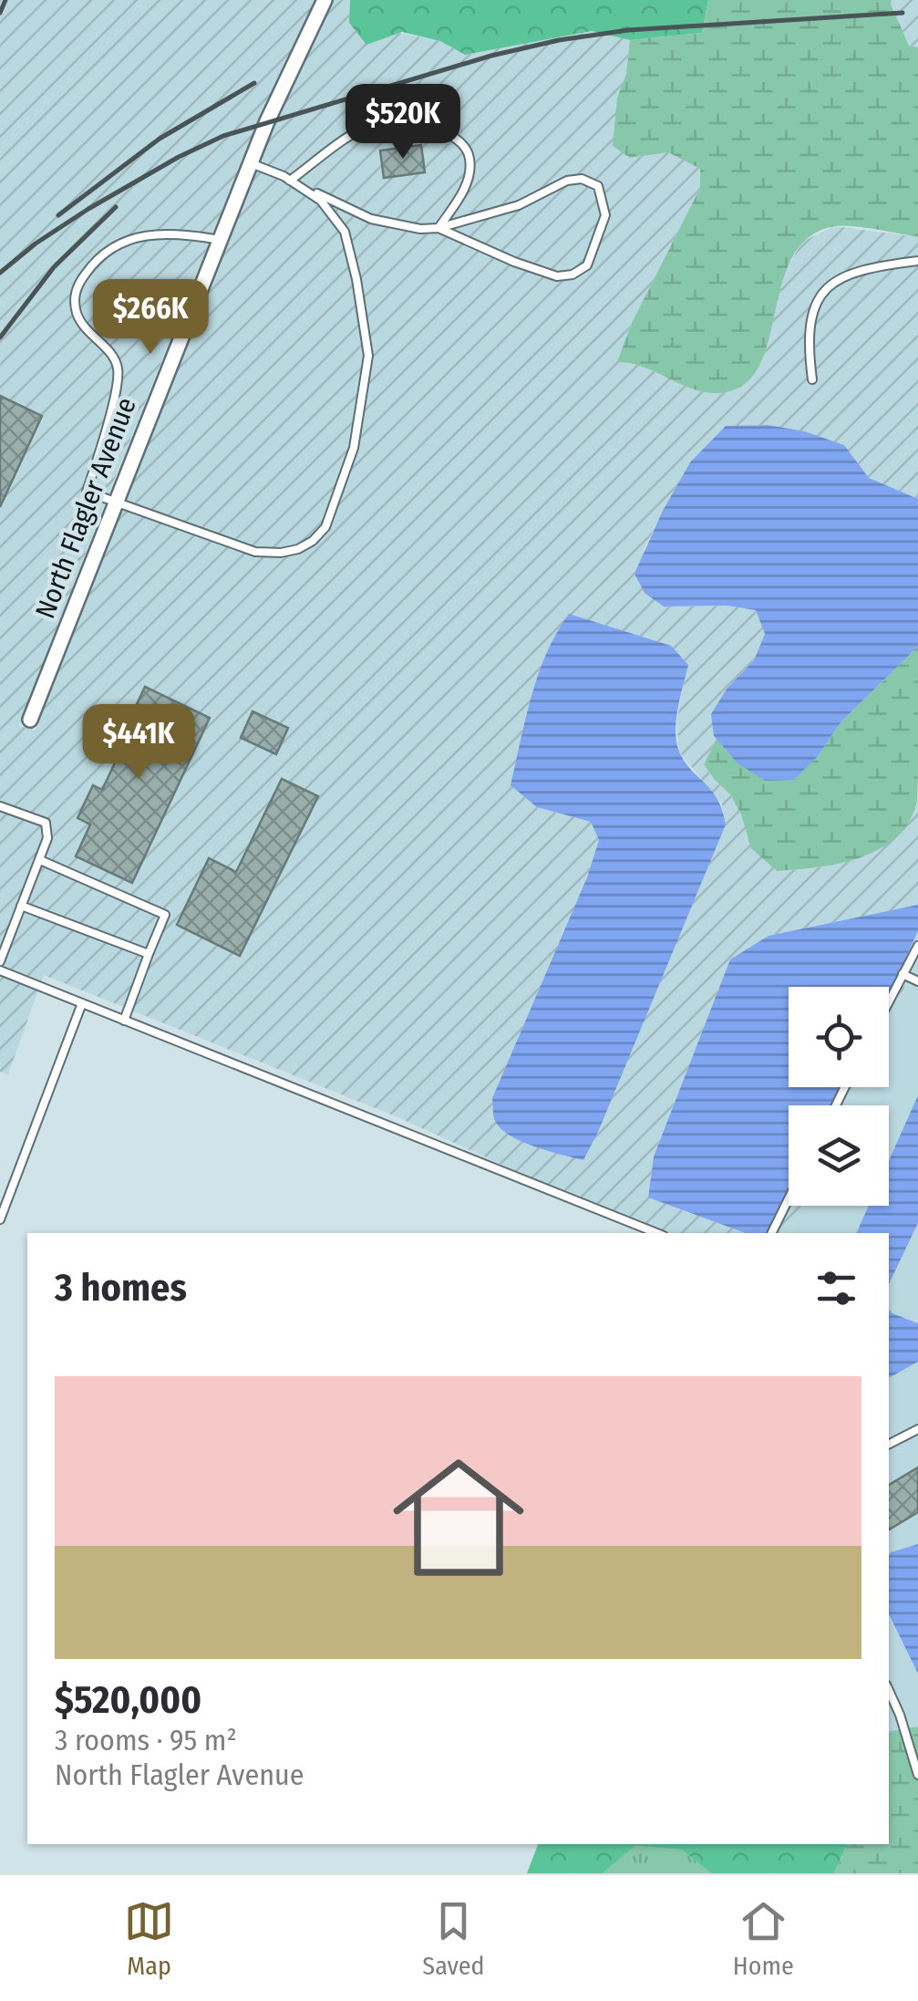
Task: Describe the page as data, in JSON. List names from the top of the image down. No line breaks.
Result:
{"streets":{"street":["North Flagler Avenue"]},"page":{"price":["$520K","$266K","$441K"],"heading":"3 homes","list":[{"name":"$520,000","note":"3 rooms · 95 m² · North Flagler Avenue"}],"tabs":["Map","Saved","Home"]}}
